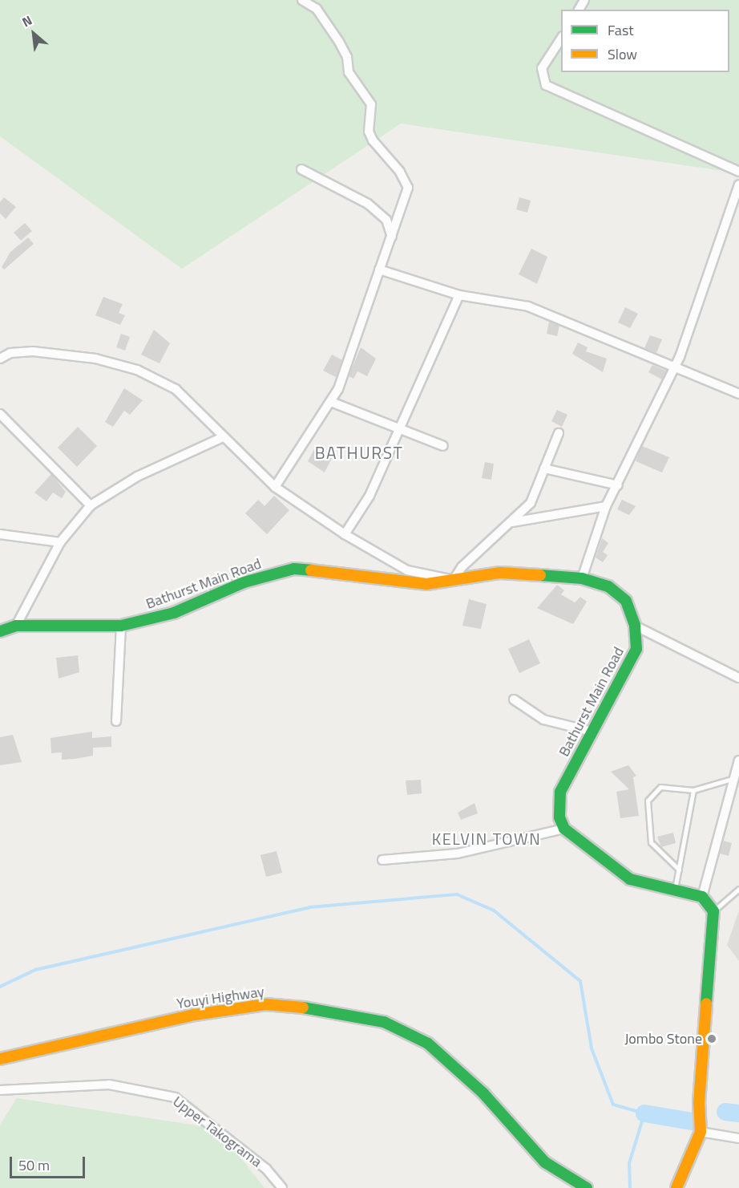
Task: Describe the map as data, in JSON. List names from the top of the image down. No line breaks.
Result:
{"streets":{"street":["Bathurst Main Road","Youyi Highway","Upper Takograma"]},"districts":["BATHURST","KELVIN TOWN"],"places":["Jombo Stone"],"legend":["Fast","Slow"],"scale_bar":"50 m","north":"top left"}
